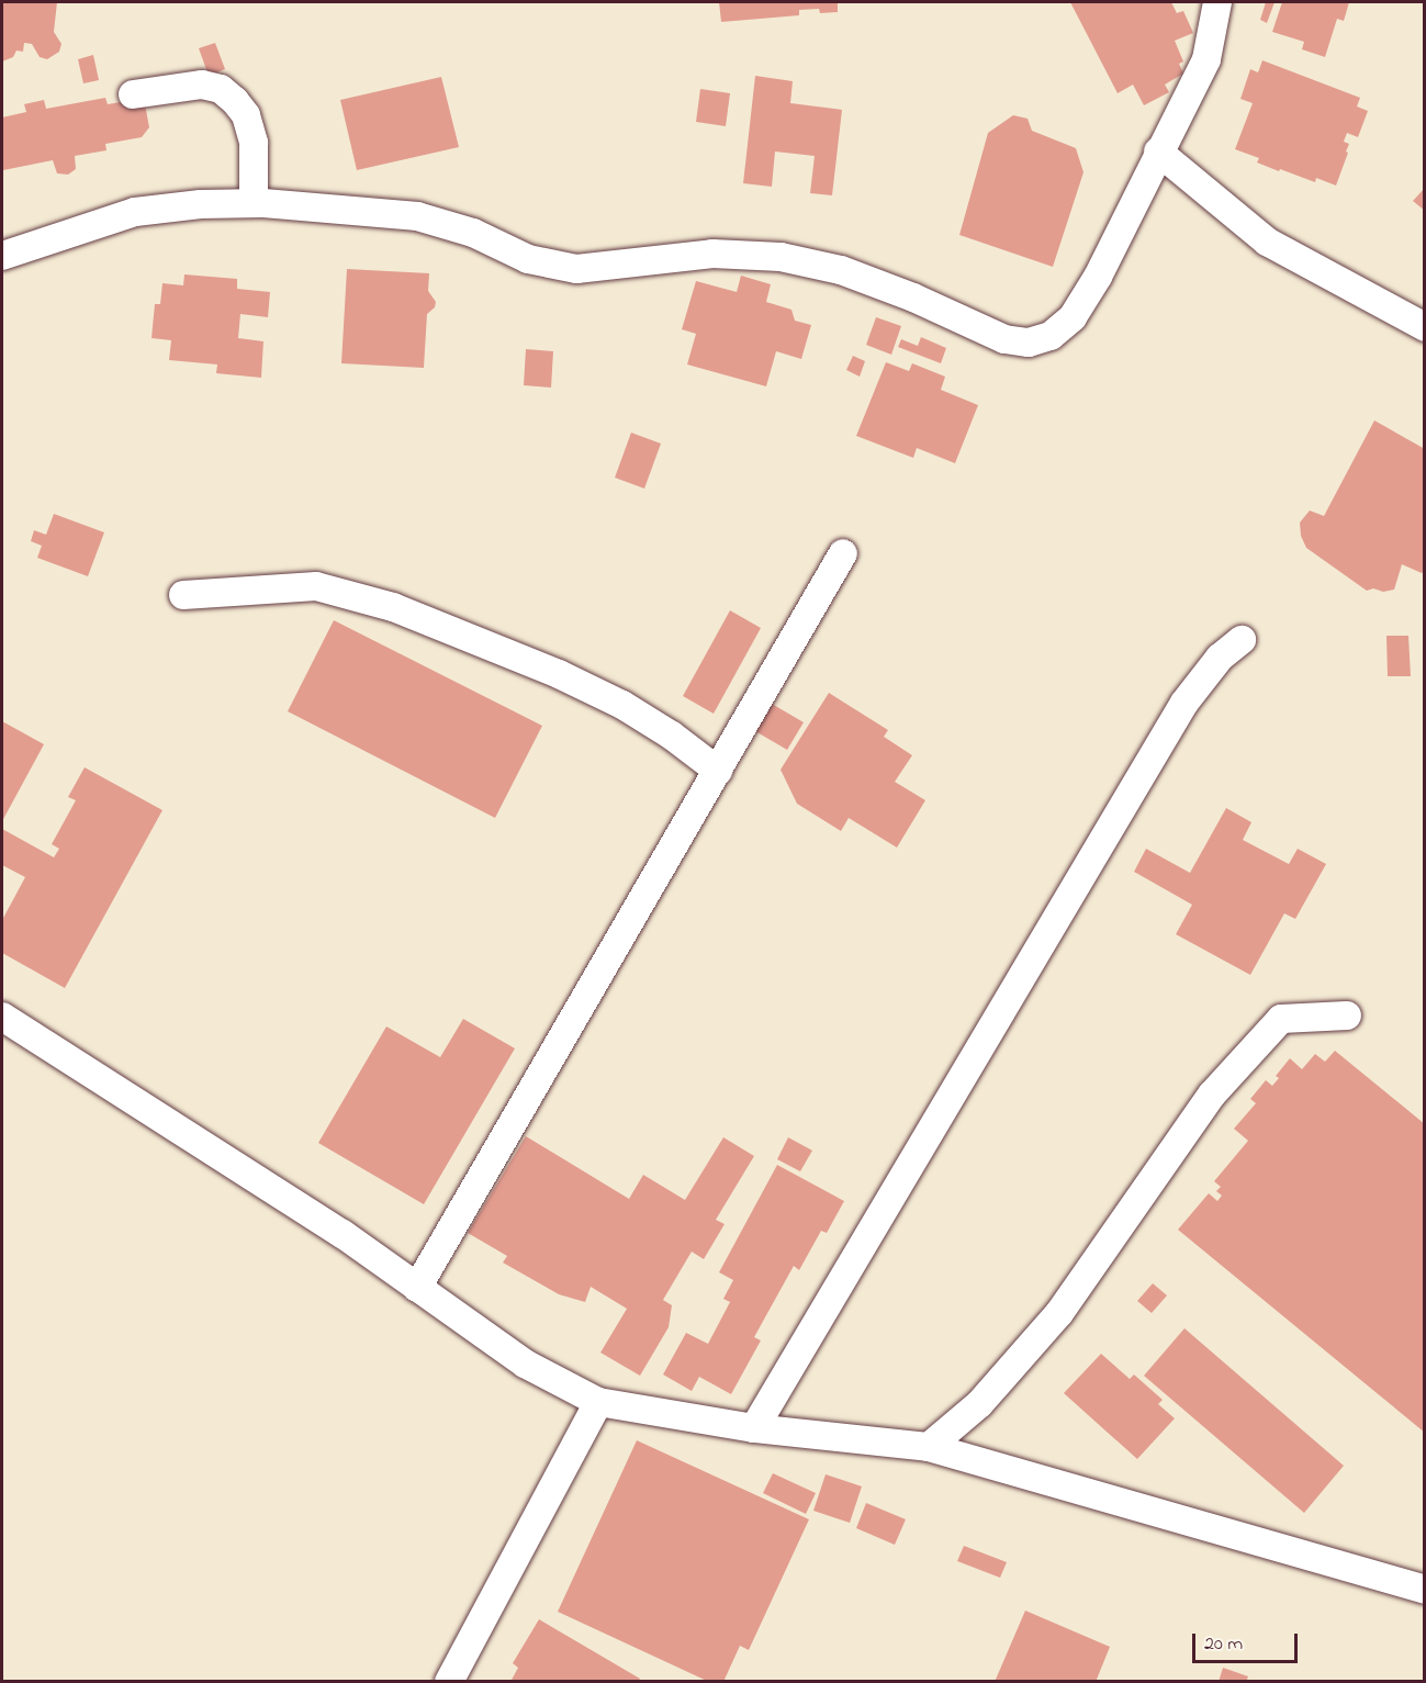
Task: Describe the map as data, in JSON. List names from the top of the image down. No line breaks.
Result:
{"scale_bar":"20 m"}
